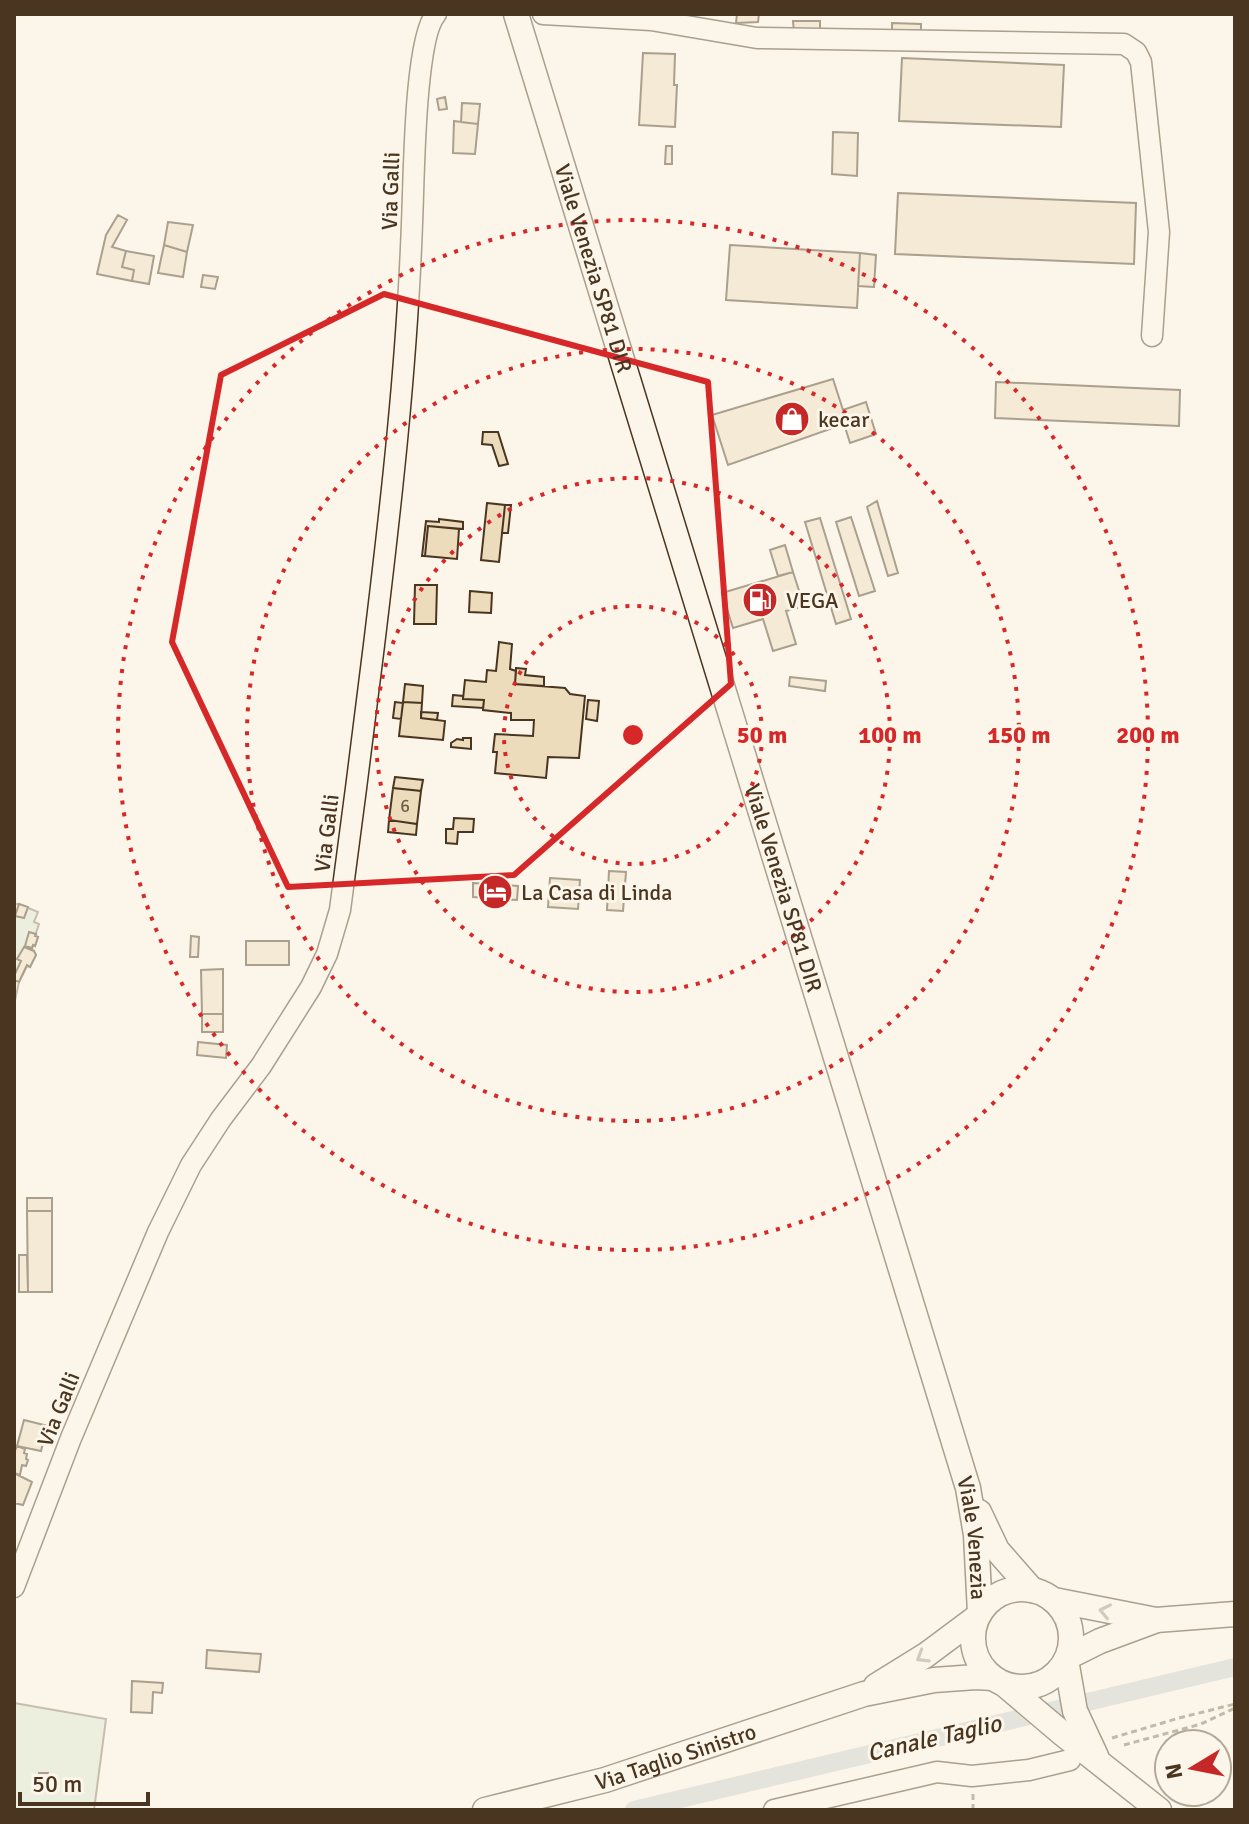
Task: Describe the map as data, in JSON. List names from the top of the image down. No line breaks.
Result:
{"streets":{"main road":["Viale Venezia SP81 DIR","Viale Venezia","Via Taglio Sinistro"],"street":["Via Galli"]},"crossings":[["Viale Venezia SP81 DIR","Viale Venezia"],["Viale Venezia","Via Taglio Sinistro"]],"water":["Canale Taglio"],"places":{"shop":["kecar"],"fuel station":["VEGA"],"hotel":["La Casa di Linda"]},"house_numbers":["6"],"scale_bar":"50 m","north":"left","rings":["50 m","100 m","150 m","200 m"]}
